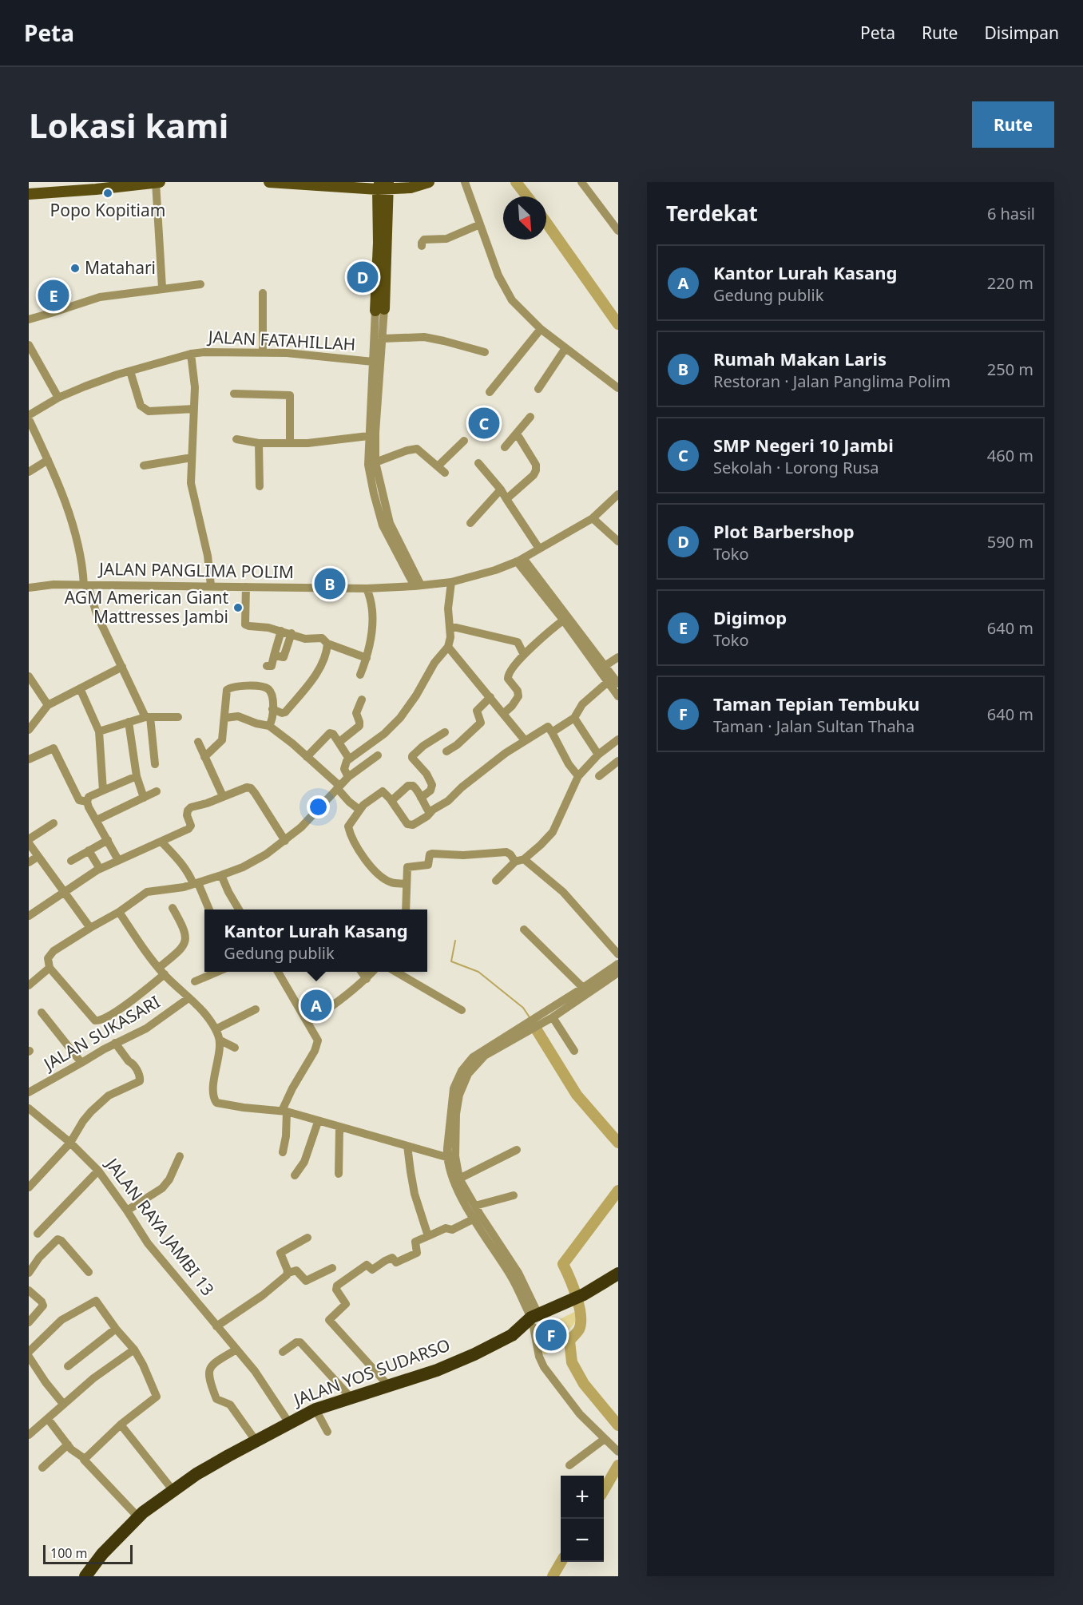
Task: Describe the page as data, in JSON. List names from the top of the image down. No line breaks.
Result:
{"streets":{"highway":["JALAN YOS SUDARSO"],"street":["JALAN FATAHILLAH","JALAN PANGLIMA POLIM","JALAN SUKASARI","JALAN RAYA JAMBI 13"]},"crossings":[["JALAN RAYA JAMBI 13","JALAN YOS SUDARSO"]],"places":["Popo Kopitiam","Matahari","AGM American Giant Mattresses Jambi"],"scale_bar":"100 m","north":"bottom right","page":{"header":"Peta","nav":["Peta","Rute","Disimpan"],"buttons":"Rute","title":"Lokasi kami","heading":["Terdekat","6 hasil"],"list":[{"mark":"A","name":"Kantor Lurah Kasang","note":"Gedung publik","value":"220 m"},{"mark":"B","name":"Rumah Makan Laris","note":"Restoran · Jalan Panglima Polim","value":"250 m"},{"mark":"C","name":"SMP Negeri 10 Jambi","note":"Sekolah · Lorong Rusa","value":"460 m"},{"mark":"D","name":"Plot Barbershop","note":"Toko","value":"590 m"},{"mark":"E","name":"Digimop","note":"Toko","value":"640 m"},{"mark":"F","name":"Taman Tepian Tembuku","note":"Taman · Jalan Sultan Thaha","value":"640 m"}],"pins":["D","E","C","B","A","F"],"popup":["Kantor Lurah Kasang","Gedung publik"],"map_buttons":["+","−"],"scale":"100 m"}}
